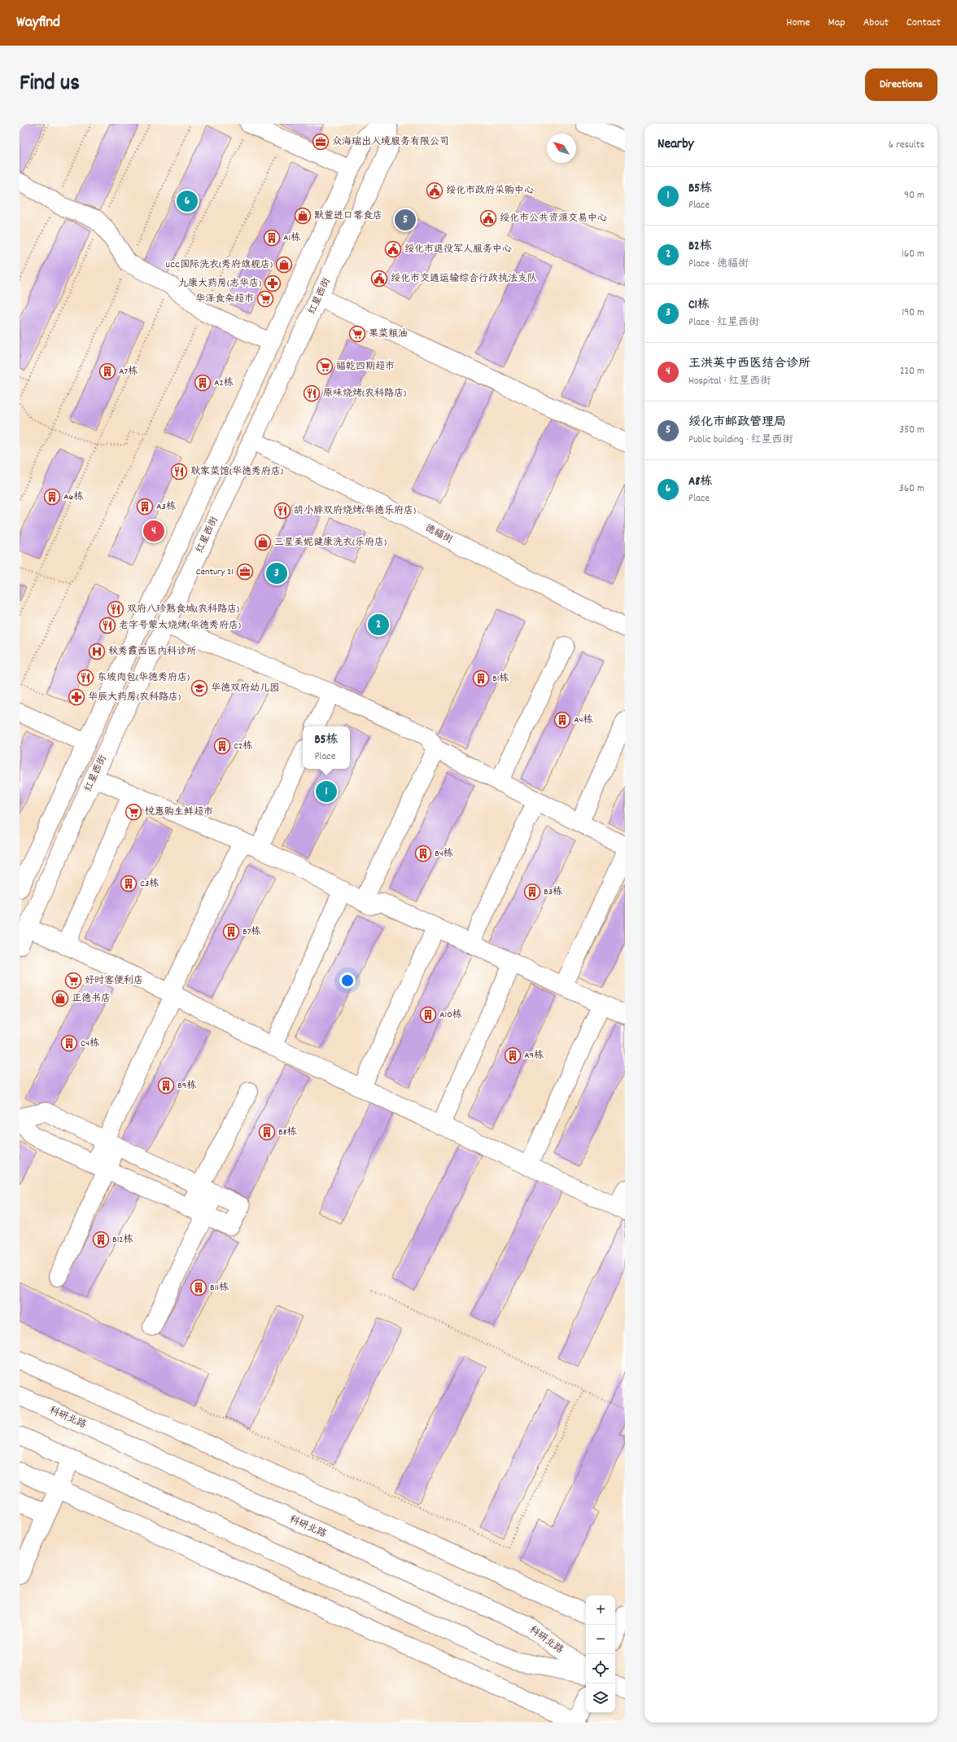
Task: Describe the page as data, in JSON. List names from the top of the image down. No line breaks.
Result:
{"streets":{"main road":["红星西街","德福街","科研北路"]},"crossings":[["红星西街","德福街"]],"places":{"office":["众海瑞出入境服务有限公司","Century 21"],"public building":["绥化市政府采购中心","绥化市公共资源交易中心","绥化市退役军人服务中心","绥化市交通运输综合行政执法支队"],"shop":["默萱进口零食店","UCC国际洗衣(秀府旗舰店)","三星美妮健康洗衣(乐府店)","正德书店"],"building":["A1栋","A7栋","A2栋","A6栋","A3栋","B1栋","A4栋","C2栋","B4栋","C3栋","B3栋","B7栋","A10栋","C4栋","A9栋","B9栋","B8栋","B12栋","B11栋"],"pharmacy":["九康大药房(志华店)","华辰大药房(农科路店)"],"supermarket":["华泽食杂超市","果菜粮油","福乾四期超市","悦惠购生鲜超市","好时客便利店"],"restaurant":["原味烧烤(农科路店)","耿家菜馆(华德秀府店)","胡小胖双府烧烤(华德乐府店)","双府八珍熟食城(农科路店)","老字号蒙太烧烤(华德秀府店)","东坡肉包(华德秀府店)"],"hospital":["秋秀霞西医内科诊所"],"school or university":["华德双府幼儿园"]},"north":"top left","page":{"header":"Wayfind","nav":["Home","Map","About","Contact"],"title":"Find us","buttons":"Directions","heading":["Nearby","6 results"],"list":[{"mark":"1","name":"B5栋","note":"Place","value":"90 m"},{"mark":"2","name":"B2栋","note":"Place · 德福街","value":"160 m"},{"mark":"3","name":"C1栋","note":"Place · 红星西街","value":"190 m"},{"mark":"4","name":"王洪英中西医结合诊所","note":"Hospital · 红星西街","value":"220 m"},{"mark":"5","name":"绥化市邮政管理局","note":"Public building · 红星西街","value":"350 m"},{"mark":"6","name":"A8栋","note":"Place","value":"360 m"}],"pins":["6","5","4","3","2","1"],"popup":["B5栋","Place"],"map_buttons":["+","−"]}}
